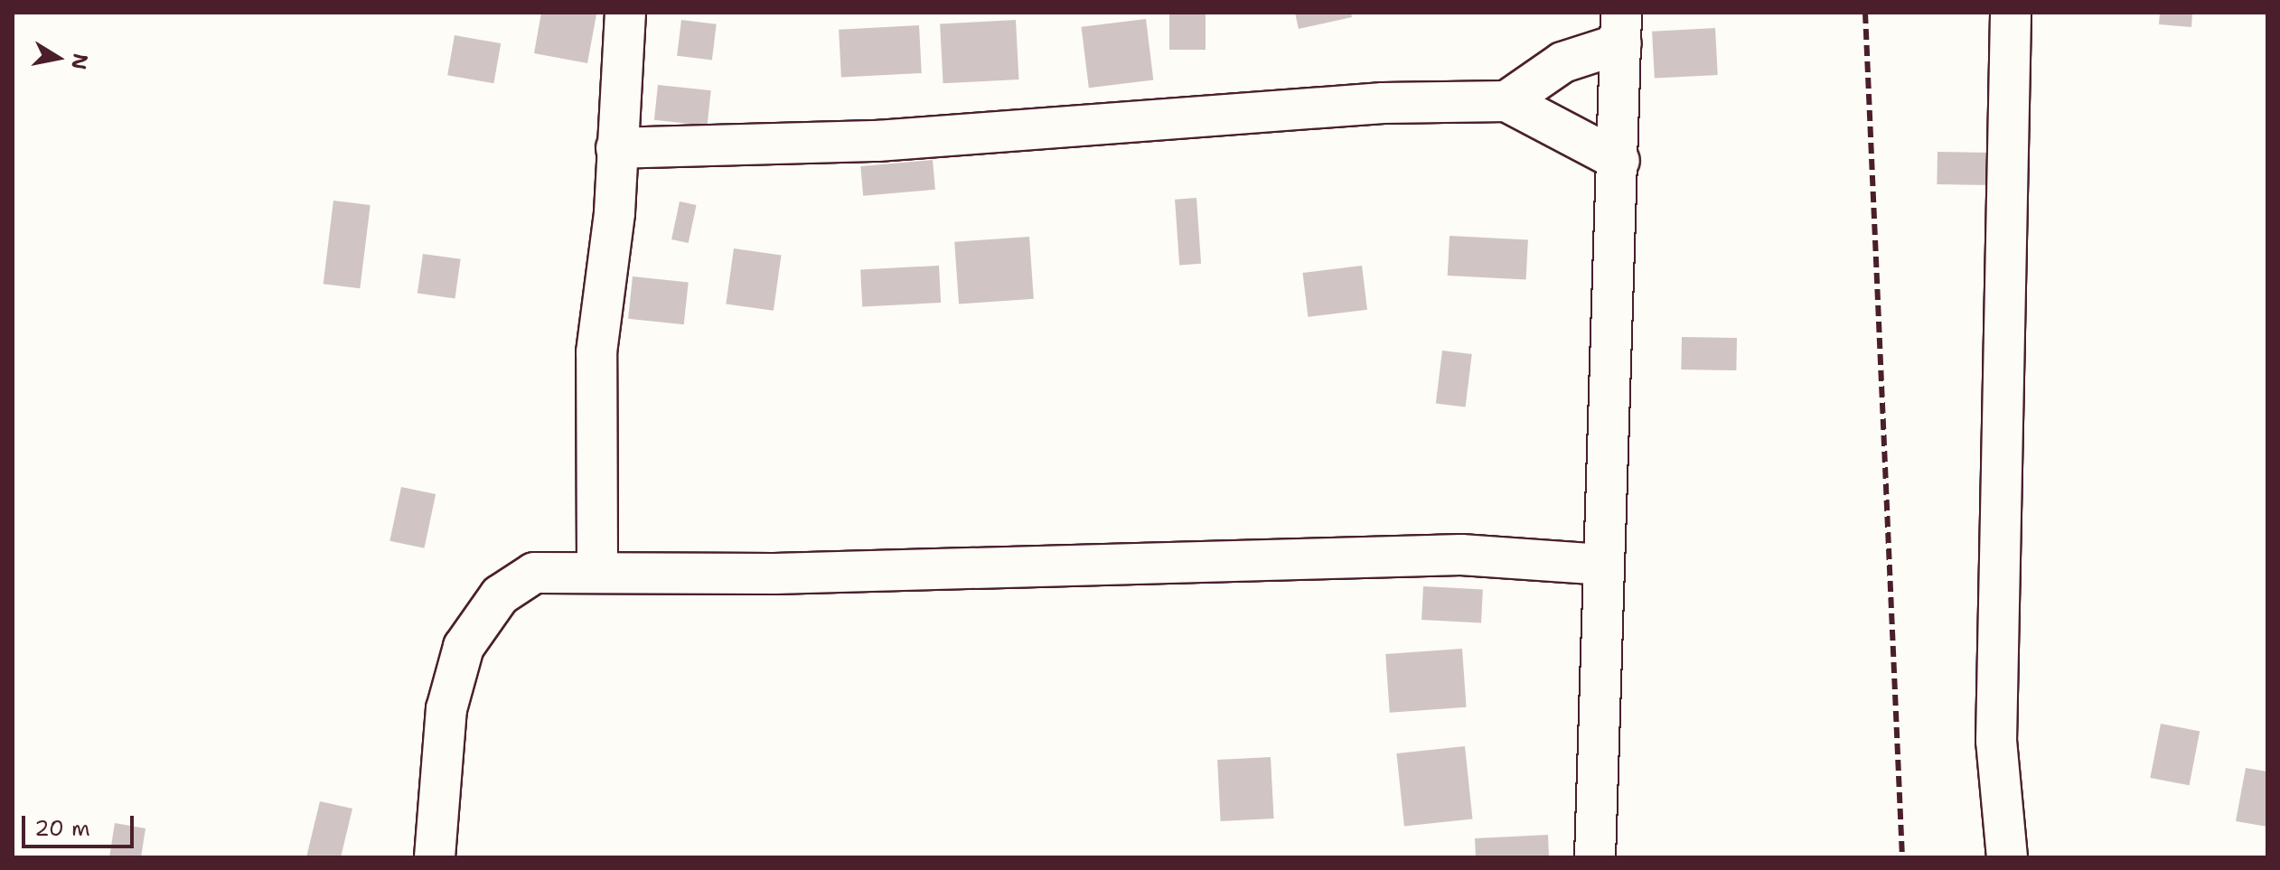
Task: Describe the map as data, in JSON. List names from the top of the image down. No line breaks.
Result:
{"scale_bar":"20 m","north":"right"}
